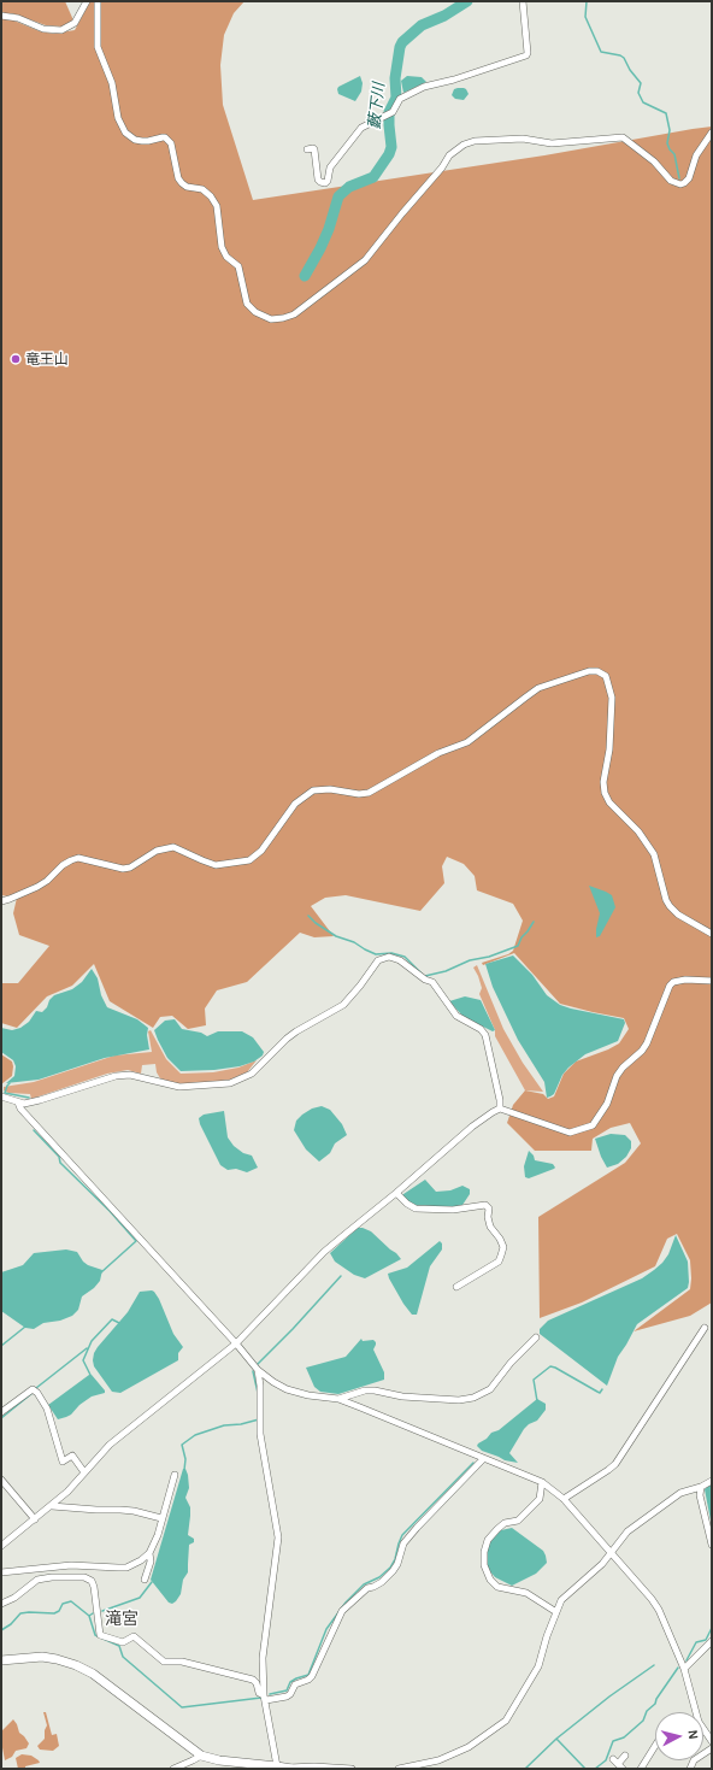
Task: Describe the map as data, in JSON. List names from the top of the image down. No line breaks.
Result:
{"districts":["滝宮"],"water":["藪下川"],"places":["竜王山"],"north":"right"}
